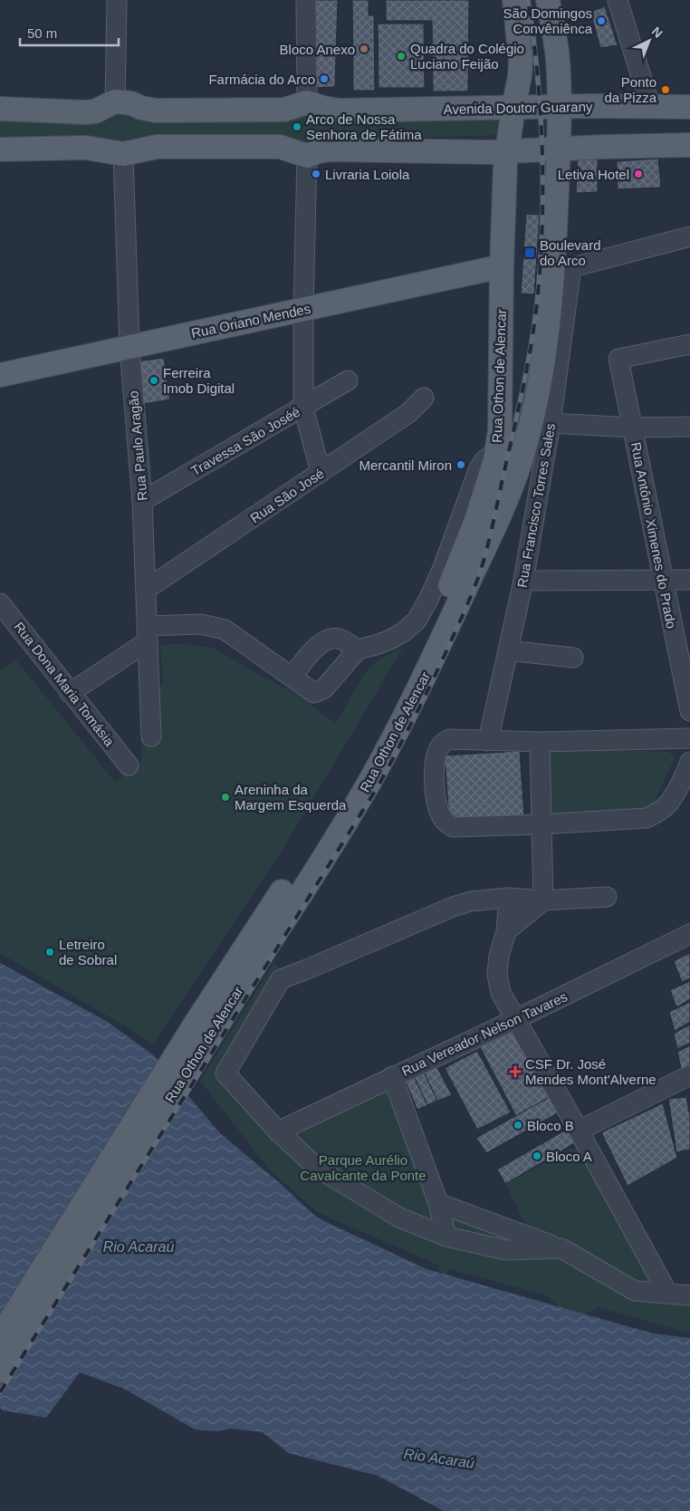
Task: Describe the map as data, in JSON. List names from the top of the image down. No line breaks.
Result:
{"streets":{"main road":["Avenida Doutor Guarany","Rua Oriano Mendes","Rua Othon de Alencar"],"street":["Travessa São Joséé","Rua Paulo Aragão","Rua São José","Rua Francisco Torres Sales","Rua Antônio Ximenes do Prado","Rua Dona Maria Tomásia","Rua Vereador Nelson Tavares"]},"crossings":[["Avenida Doutor Guarany","Rua Othon de Alencar"],["Rua Oriano Mendes","Rua Othon de Alencar"],["Rua Oriano Mendes","Rua Paulo Aragão"],["Rua Othon de Alencar","Rua Francisco Torres Sales"],["Travessa São Joséé","Rua Paulo Aragão"],["Rua Paulo Aragão","Rua São José"]],"water":["Rio Acaraú"],"parks":["Parque Aurélio Cavalcante da Ponte"],"places":{"other":["São Domingos Convêniênca","Bloco Anexo","Quadra do Colégio Luciano Feijão","Farmácia do Arco","Ponto da Pizza","Arco de Nossa Senhora de Fátima","Livraria Loiola","Letiva Hotel","Ferreira Imob Digital","Mercantil Miron","Areninha da Margem Esquerda","Letreiro de Sobral","Bloco B","Bloco A"],"transit":["Boulevard do Arco"],"health":["CSF Dr. José Mendes Mont'Alverne"]},"scale_bar":"50 m","north":"top right"}
